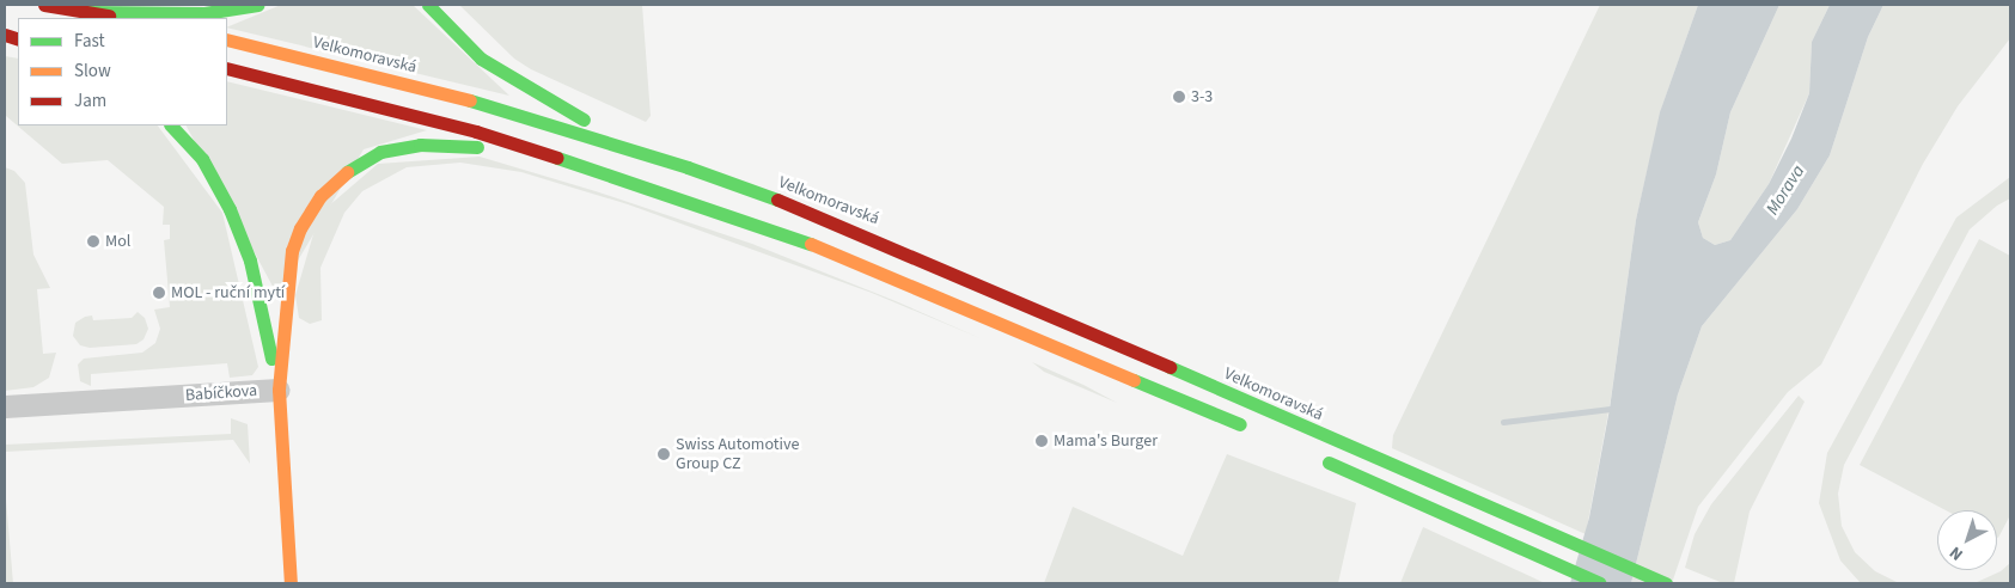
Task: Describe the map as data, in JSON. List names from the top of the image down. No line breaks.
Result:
{"streets":{"main road":["Velkomoravská","Babíčkova"]},"water":["Morava"],"places":["3-3","Mol","MOL - ruční mytí","Mama's Burger","Swiss Automotive Group CZ"],"legend":["Fast","Slow","Jam"],"north":"bottom left"}
